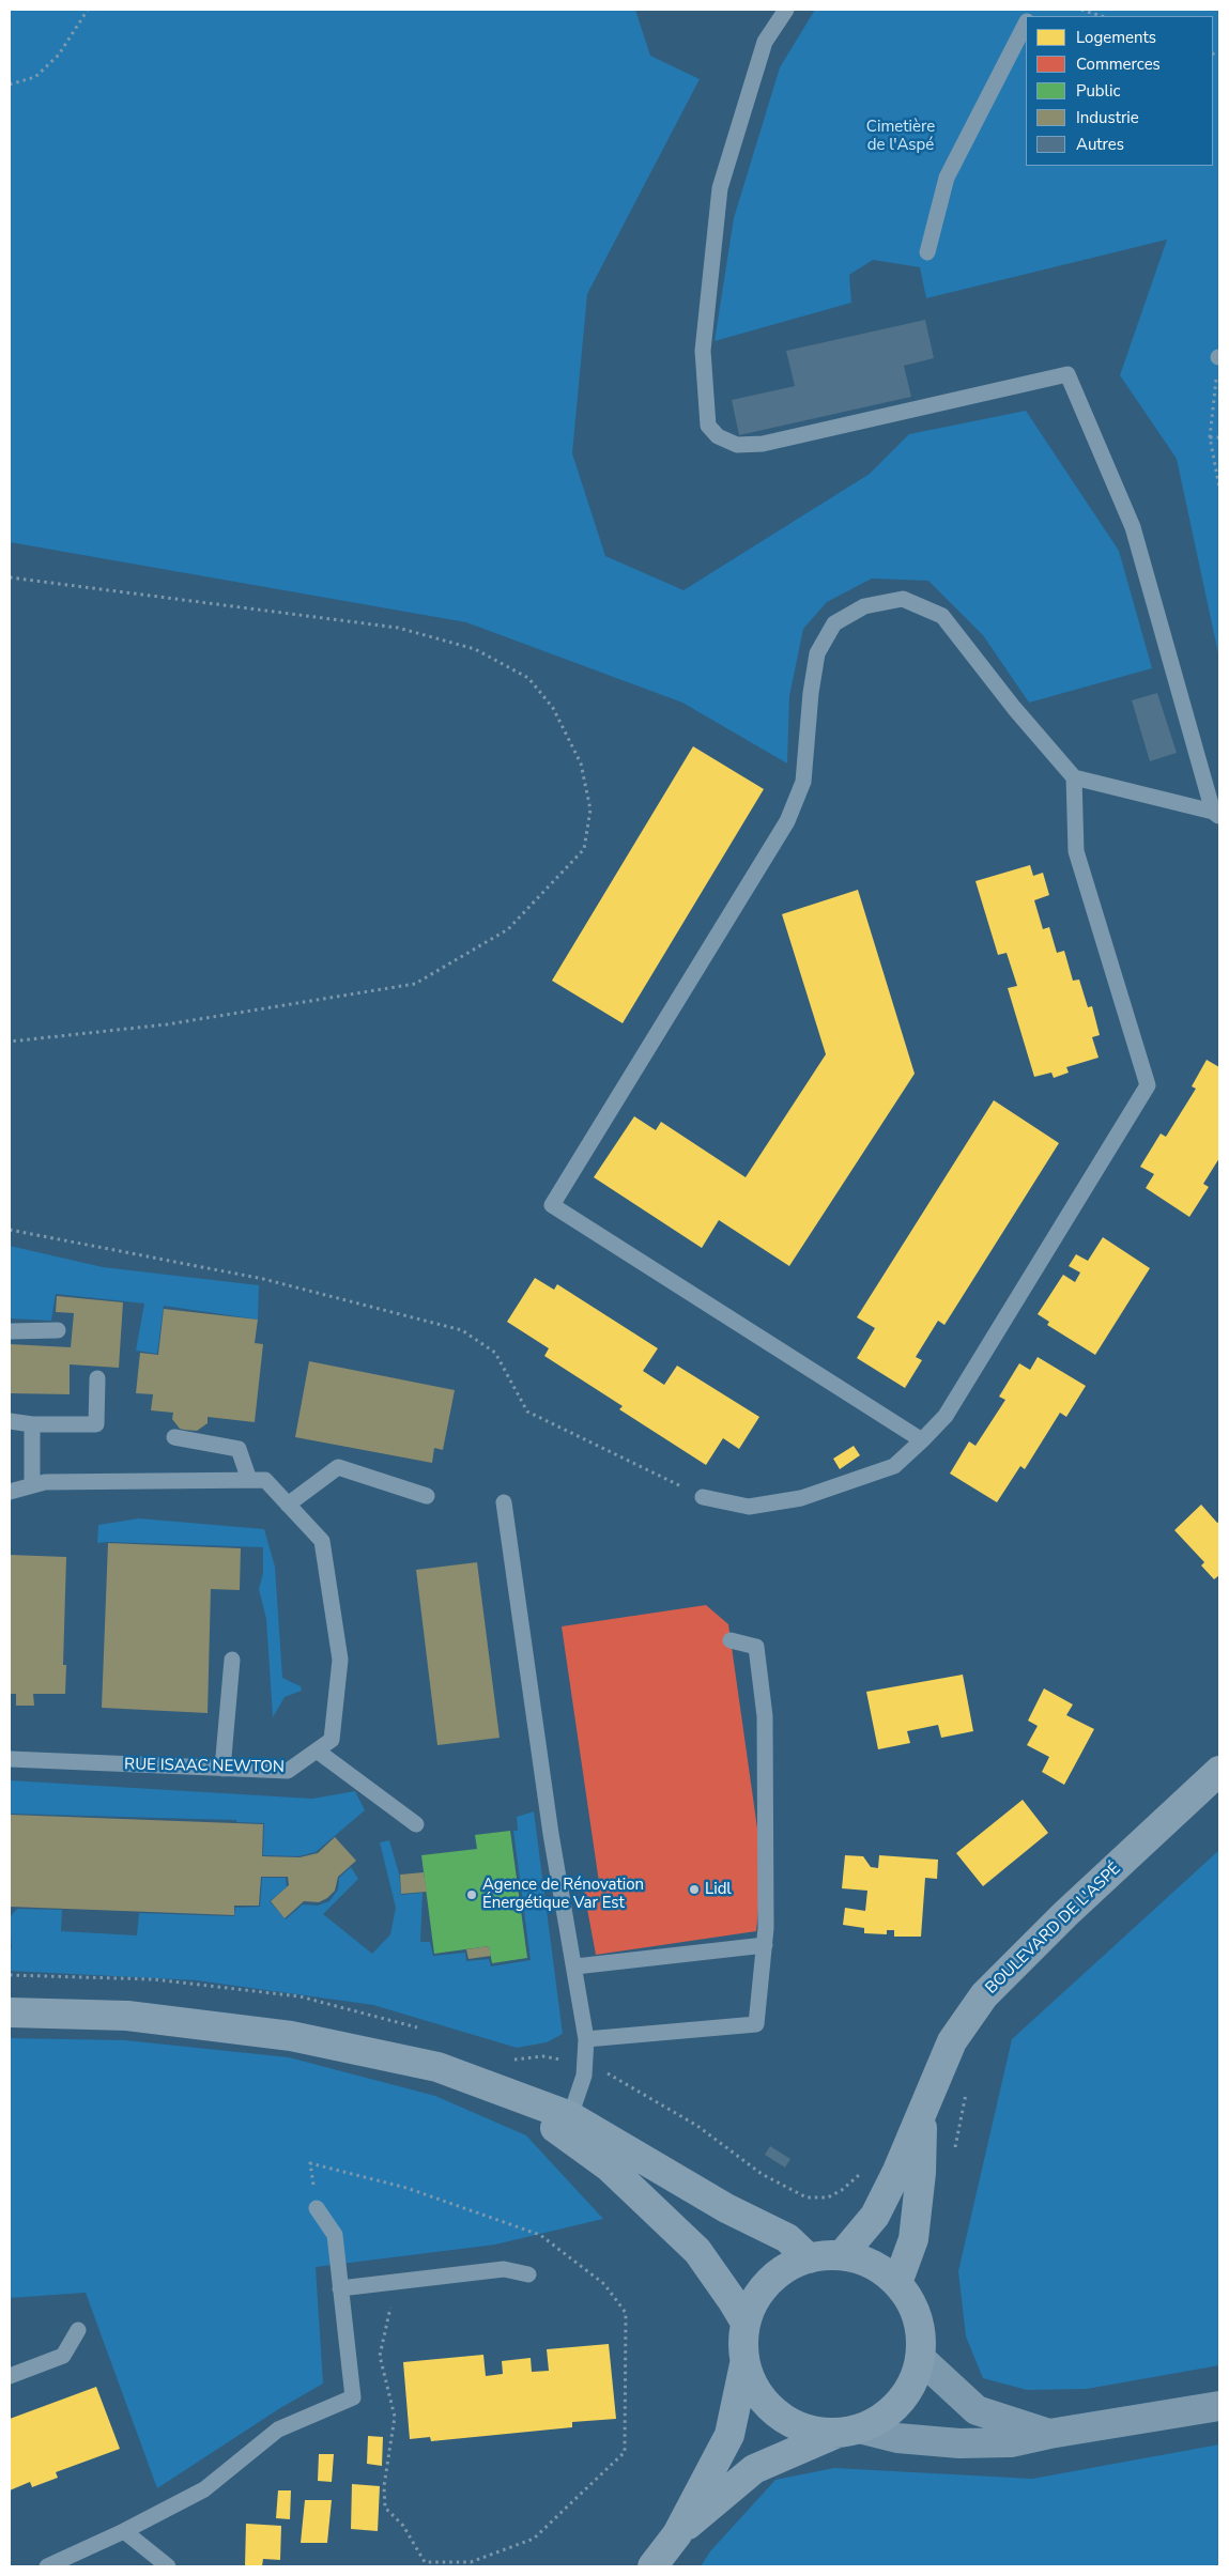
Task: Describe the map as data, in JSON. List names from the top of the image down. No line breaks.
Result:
{"streets":{"main road":["BOULEVARD DE L'ASPÉ"],"lane":["RUE ISAAC NEWTON"]},"parks":["Cimetière de l'Aspé"],"places":["Lidl","Agence de Rénovation Énergétique Var Est"],"legend":["Logements","Commerces","Public","Industrie","Autres"]}
